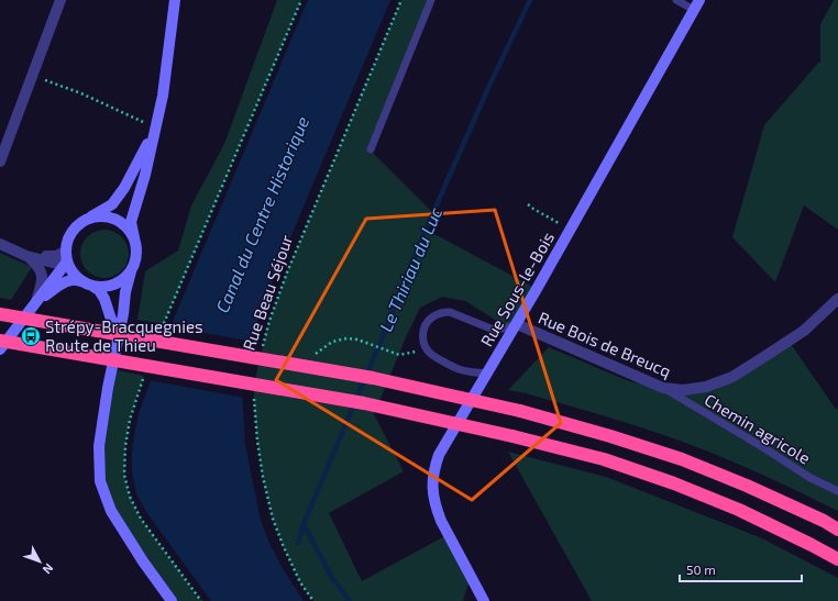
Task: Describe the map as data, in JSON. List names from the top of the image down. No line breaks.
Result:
{"streets":{"street":["Rue Sous-le-Bois","Rue Bois de Breucq"],"lane":["Chemin agricole"],"path":["Rue Beau Séjour"]},"crossings":[["Rue Sous-le-Bois","Rue Bois de Breucq"],["Rue Bois de Breucq","Chemin agricole"]],"water":["Canal du Centre Historique","Le Thiriau du Luc"],"places":{"bus stop":["Strépy-Bracquegnies Route de Thieu"]},"scale_bar":"50 m","north":"bottom right"}
